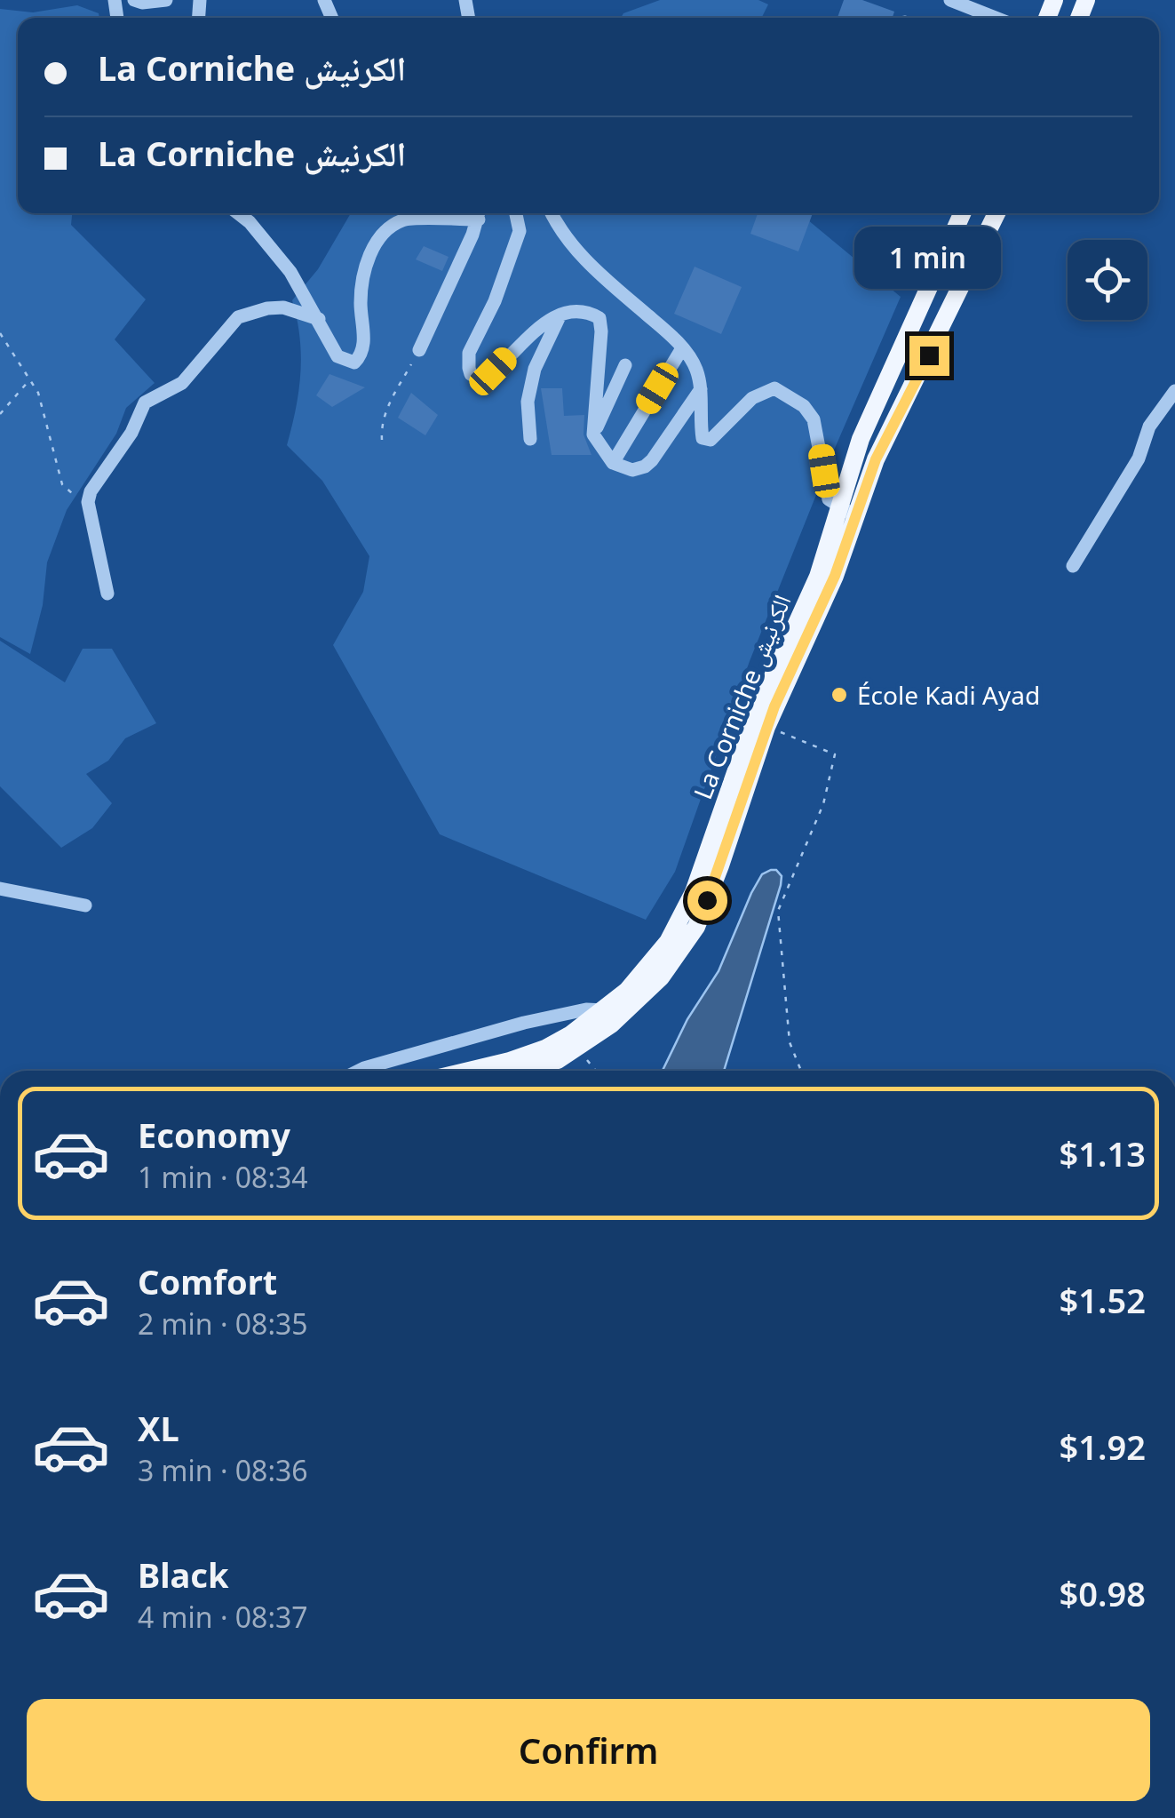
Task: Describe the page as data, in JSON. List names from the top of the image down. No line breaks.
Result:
{"streets":{"main road":["La Corniche الكرنيش"]},"places":["École Kadi Ayad"],"page":{"banner":["La Corniche الكرنيش","La Corniche الكرنيش"],"bubble":"1 min","list":[{"name":"Economy","note":"1 min · 08:34","value":"$1.13"},{"name":"Comfort","note":"2 min · 08:35","value":"$1.52"},{"name":"XL","note":"3 min · 08:36","value":"$1.92"},{"name":"Black","note":"4 min · 08:37","value":"$0.98"}],"buttons":"Confirm"}}
